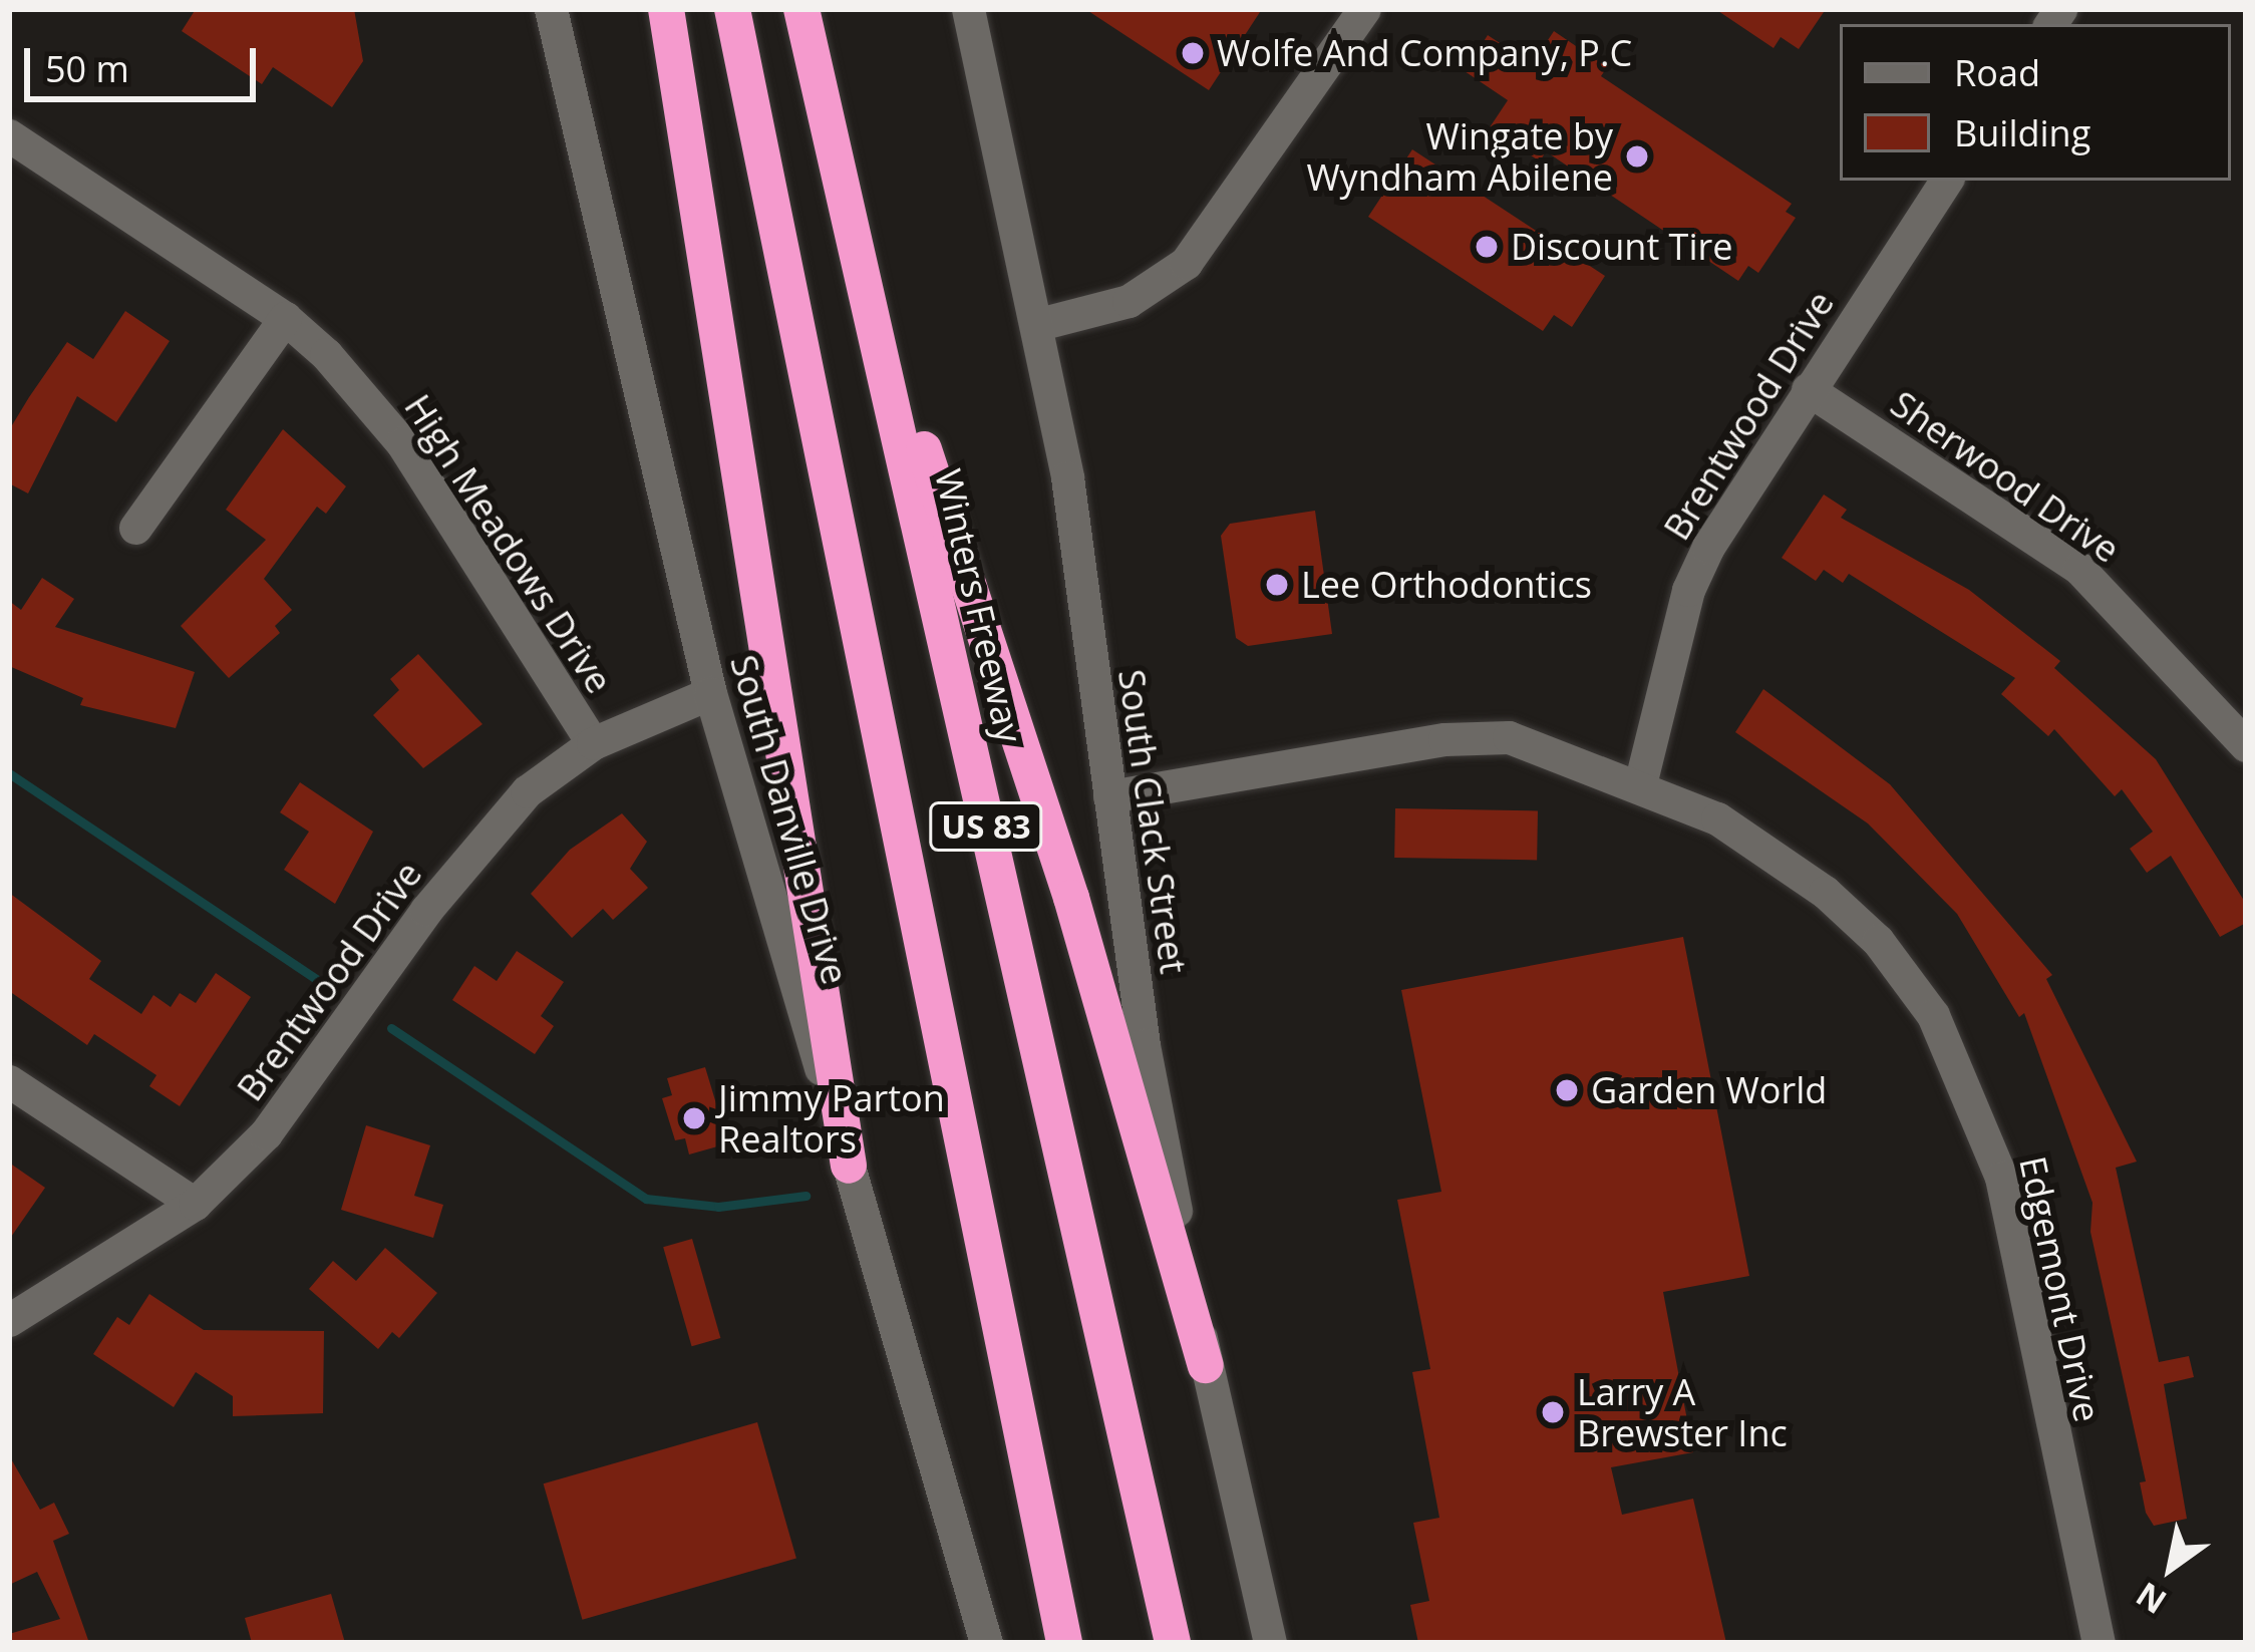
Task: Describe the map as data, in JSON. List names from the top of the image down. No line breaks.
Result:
{"streets":{"highway":["Winters Freeway","US 83"],"street":["Brentwood Drive","Sherwood Drive","High Meadows Drive","South Danville Drive","South Clack Street","Edgemont Drive"]},"crossings":[["Brentwood Drive","Sherwood Drive"],["Brentwood Drive","High Meadows Drive"],["Brentwood Drive","South Danville Drive"],["Brentwood Drive","Edgemont Drive"],["South Clack Street","Edgemont Drive"]],"places":["Wolfe And Company, P.C","Wingate by Wyndham Abilene","Discount Tire","Lee Orthodontics","Garden World","Jimmy Parton Realtors","Larry A Brewster Inc"],"legend":["Road","Building"],"scale_bar":"50 m","north":"bottom left"}
